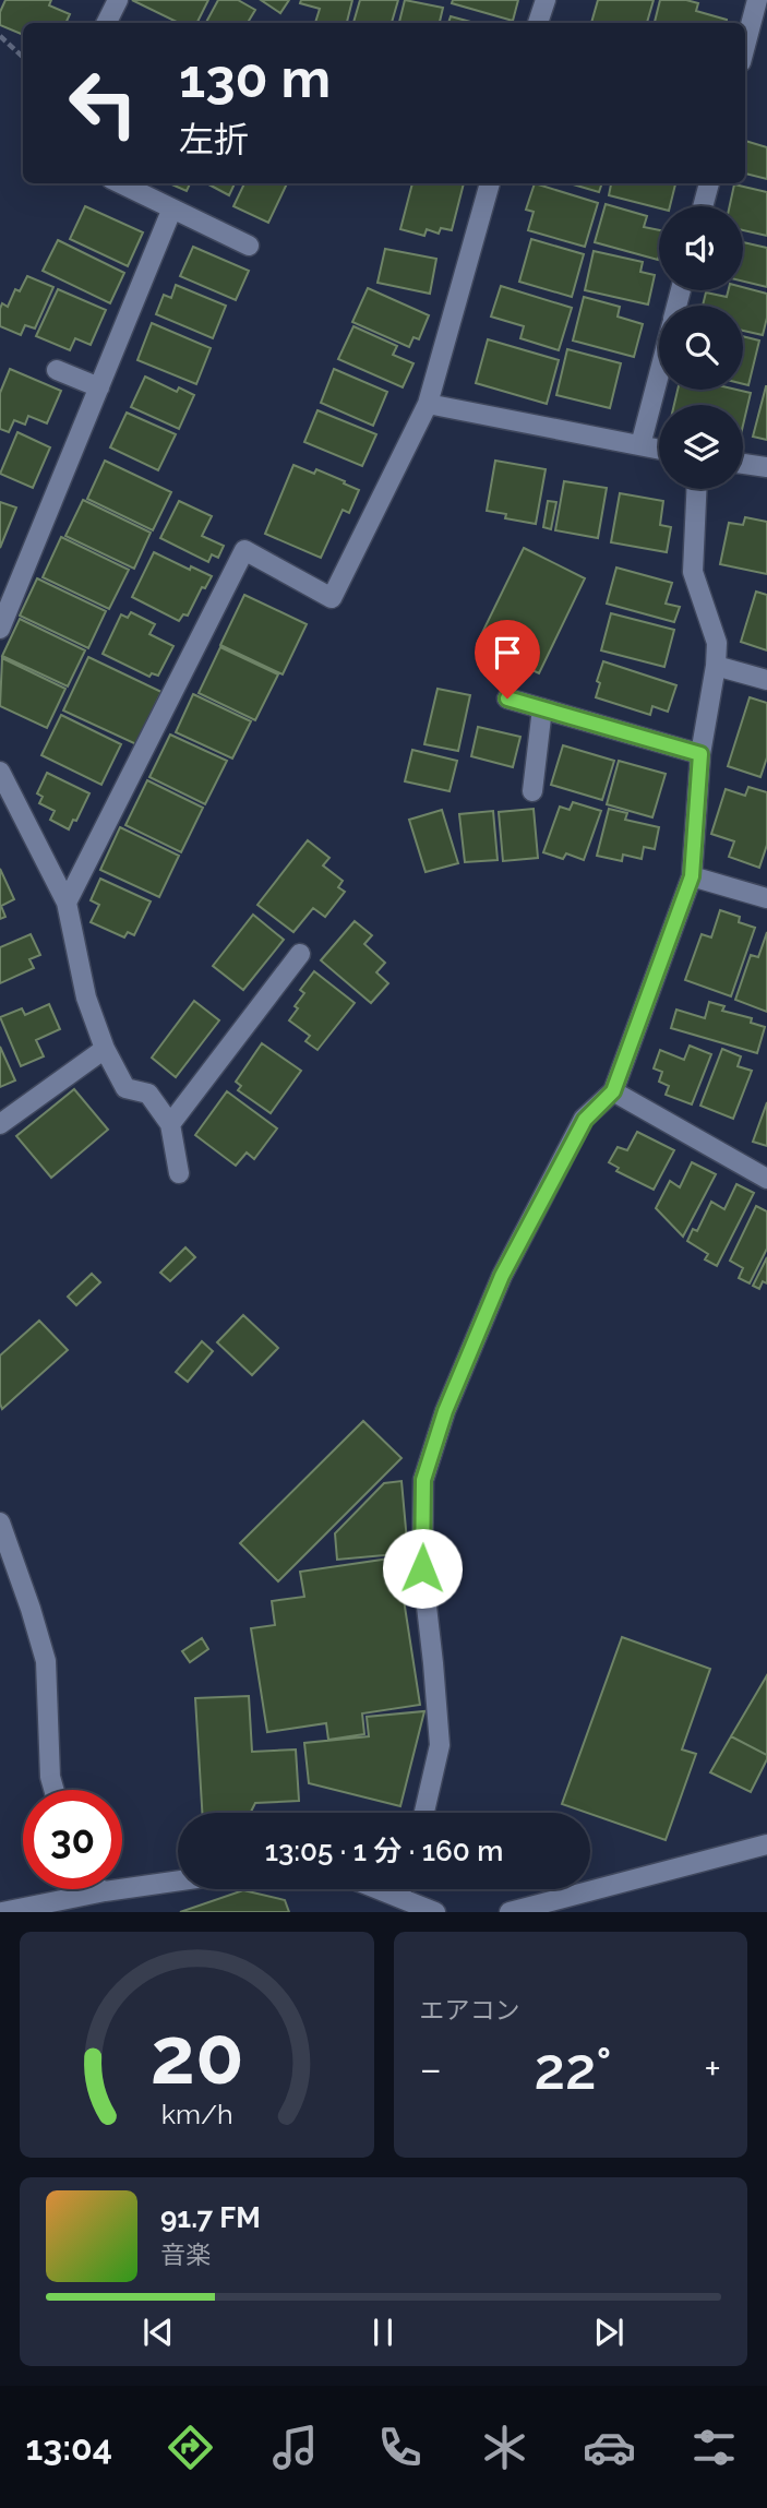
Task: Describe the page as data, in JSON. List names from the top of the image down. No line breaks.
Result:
{"page":{"turn":["130 m","左折"],"limit":"30","trip":"13:05 · 1 分 · 160 m","tile":"エアコン","heat":["−","22°","+"],"song":["91.7 FM","音楽"],"tabs":"13:04","gauge":["20","km/h"]}}
